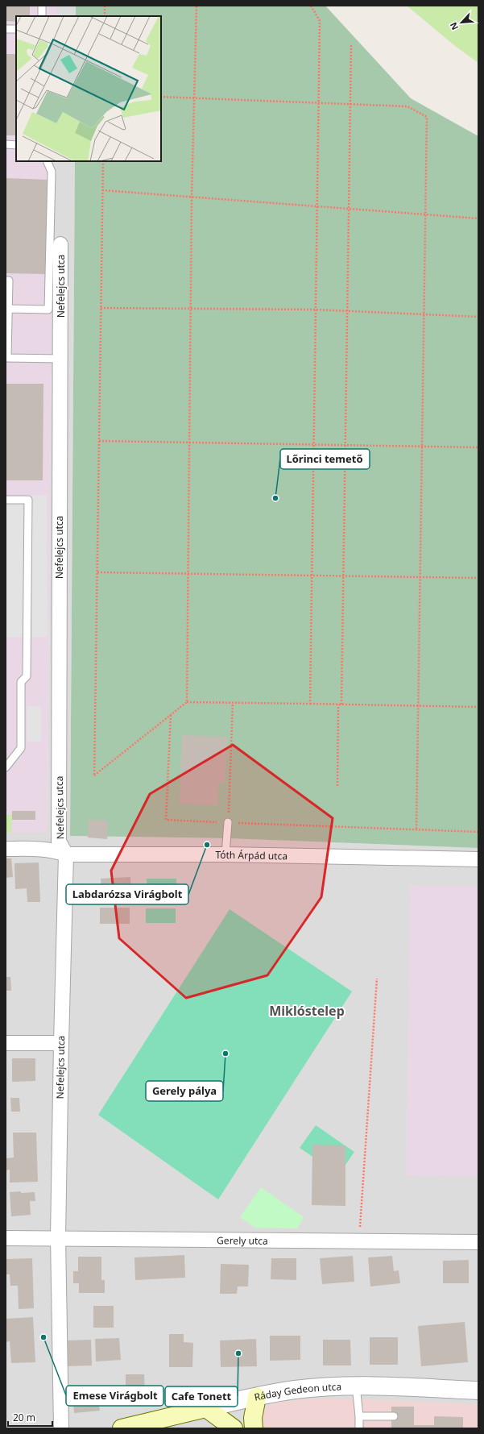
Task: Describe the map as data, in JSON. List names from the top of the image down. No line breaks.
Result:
{"streets":{"main road":["Ráday Gedeon utca"],"street":["Nefelejcs utca","Tóth Árpád utca","Gerely utca"]},"crossings":[["Nefelejcs utca","Tóth Árpád utca"],["Nefelejcs utca","Gerely utca"]],"districts":["Miklóstelep"],"places":["Lőrinci temető","Labdarózsa Virágbolt","Gerely pálya","Emese Virágbolt","Cafe Tonett"],"scale_bar":"20 m","north":"bottom left"}
